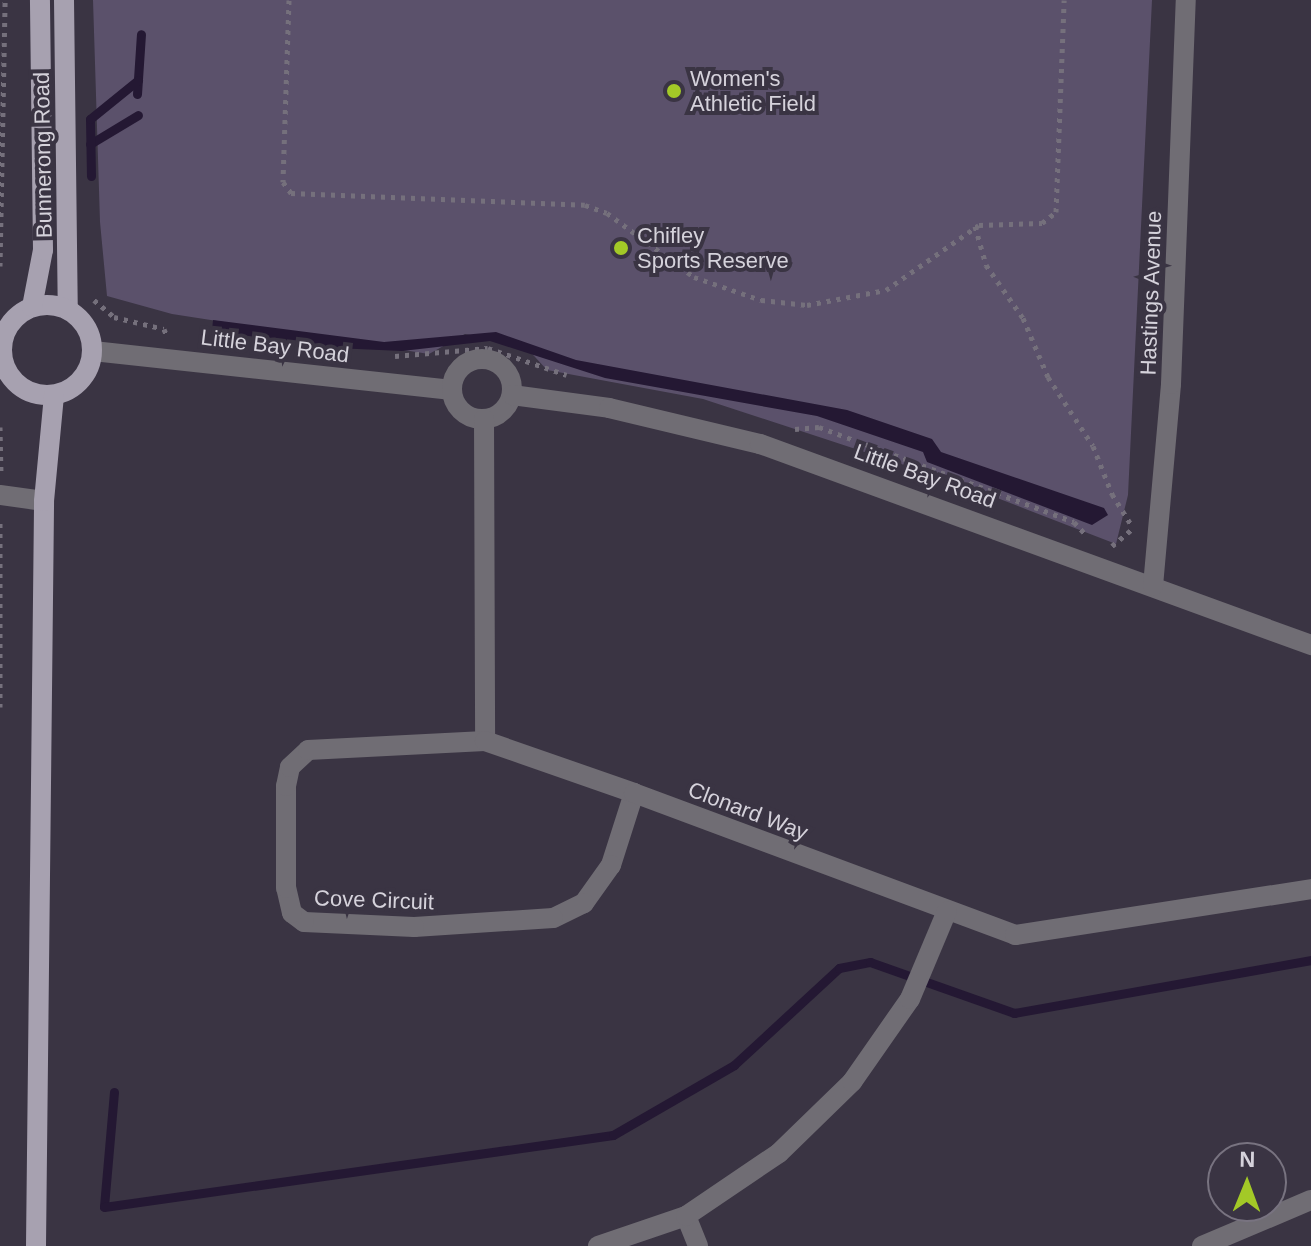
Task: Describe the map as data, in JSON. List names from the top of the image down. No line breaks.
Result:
{"streets":{"main road":["Bunnerong Road"],"street":["Hastings Avenue","Little Bay Road","Clonard Way","Cove Circuit"]},"crossings":[["Bunnerong Road","Little Bay Road"],["Hastings Avenue","Little Bay Road"],["Clonard Way","Cove Circuit"]],"places":["Women's Athletic Field","Chifley Sports Reserve"],"north":"top"}
